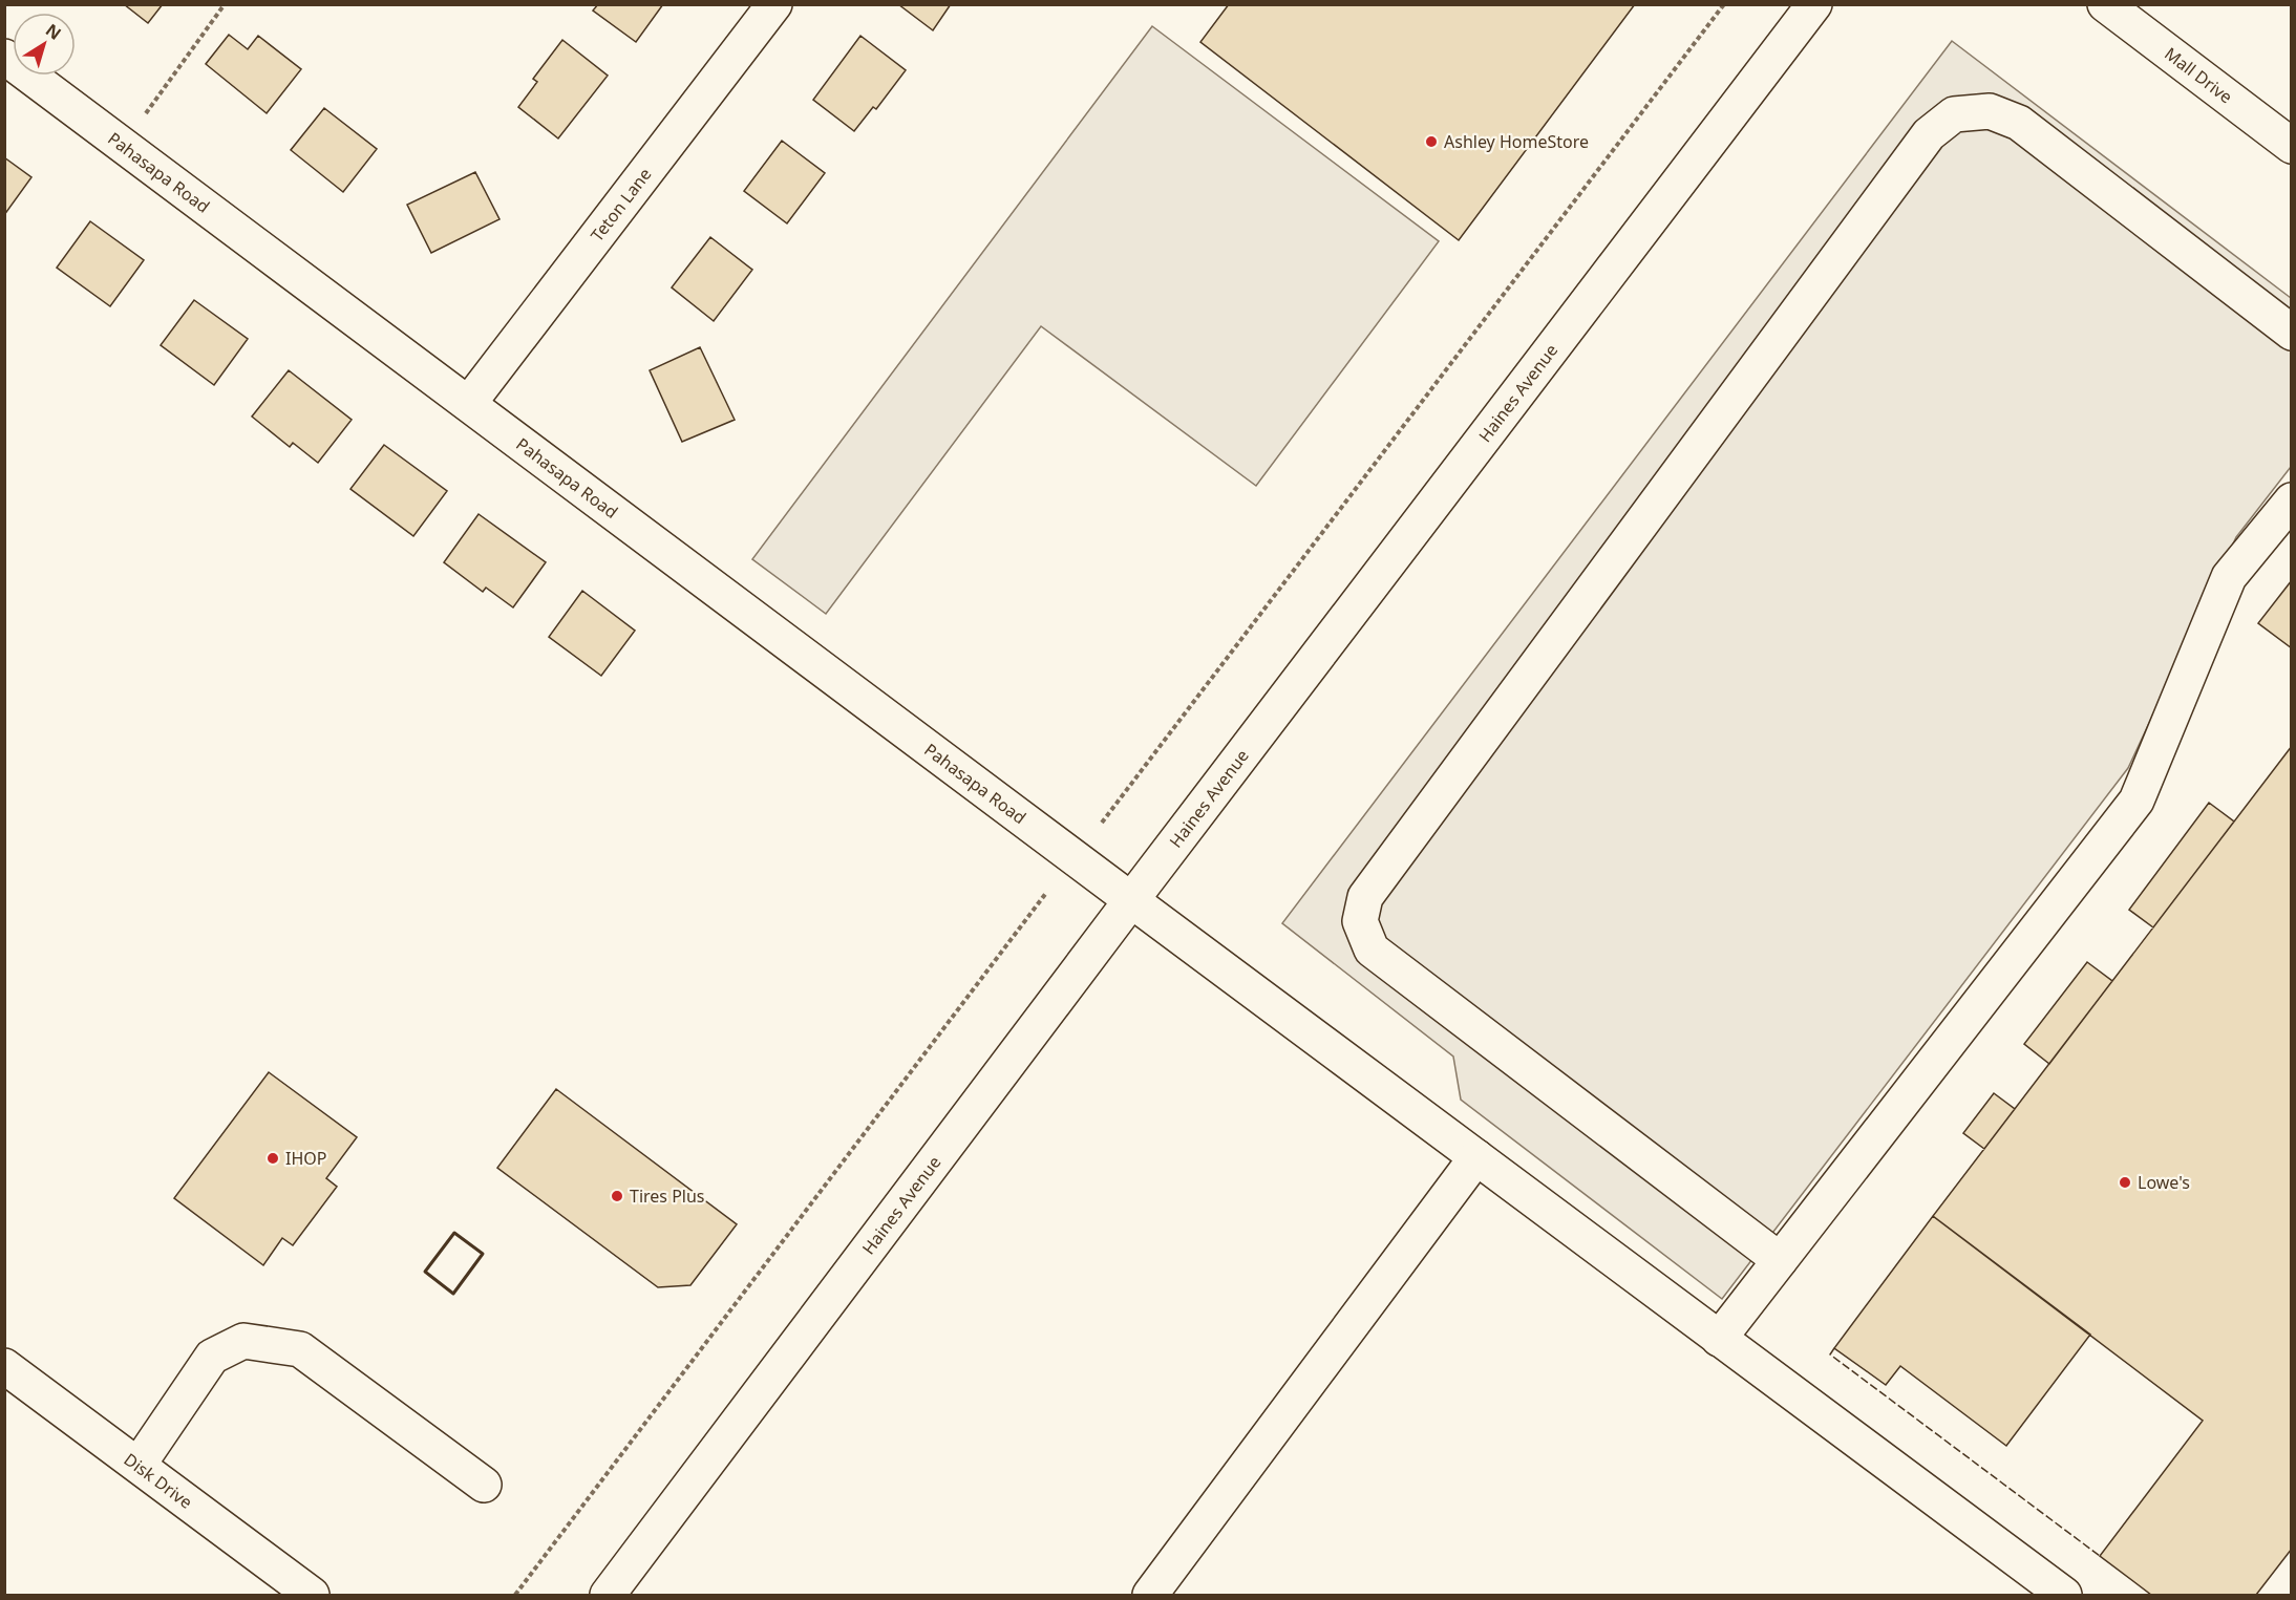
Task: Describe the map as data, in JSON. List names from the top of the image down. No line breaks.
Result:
{"streets":{"street":["Mall Drive","Pahasapa Road","Teton Lane","Haines Avenue","Disk Drive"]},"crossings":[["Pahasapa Road","Teton Lane"],["Pahasapa Road","Haines Avenue"]],"places":["Ashley HomeStore","IHOP","Lowe's","Tires Plus"],"north":"top right"}
